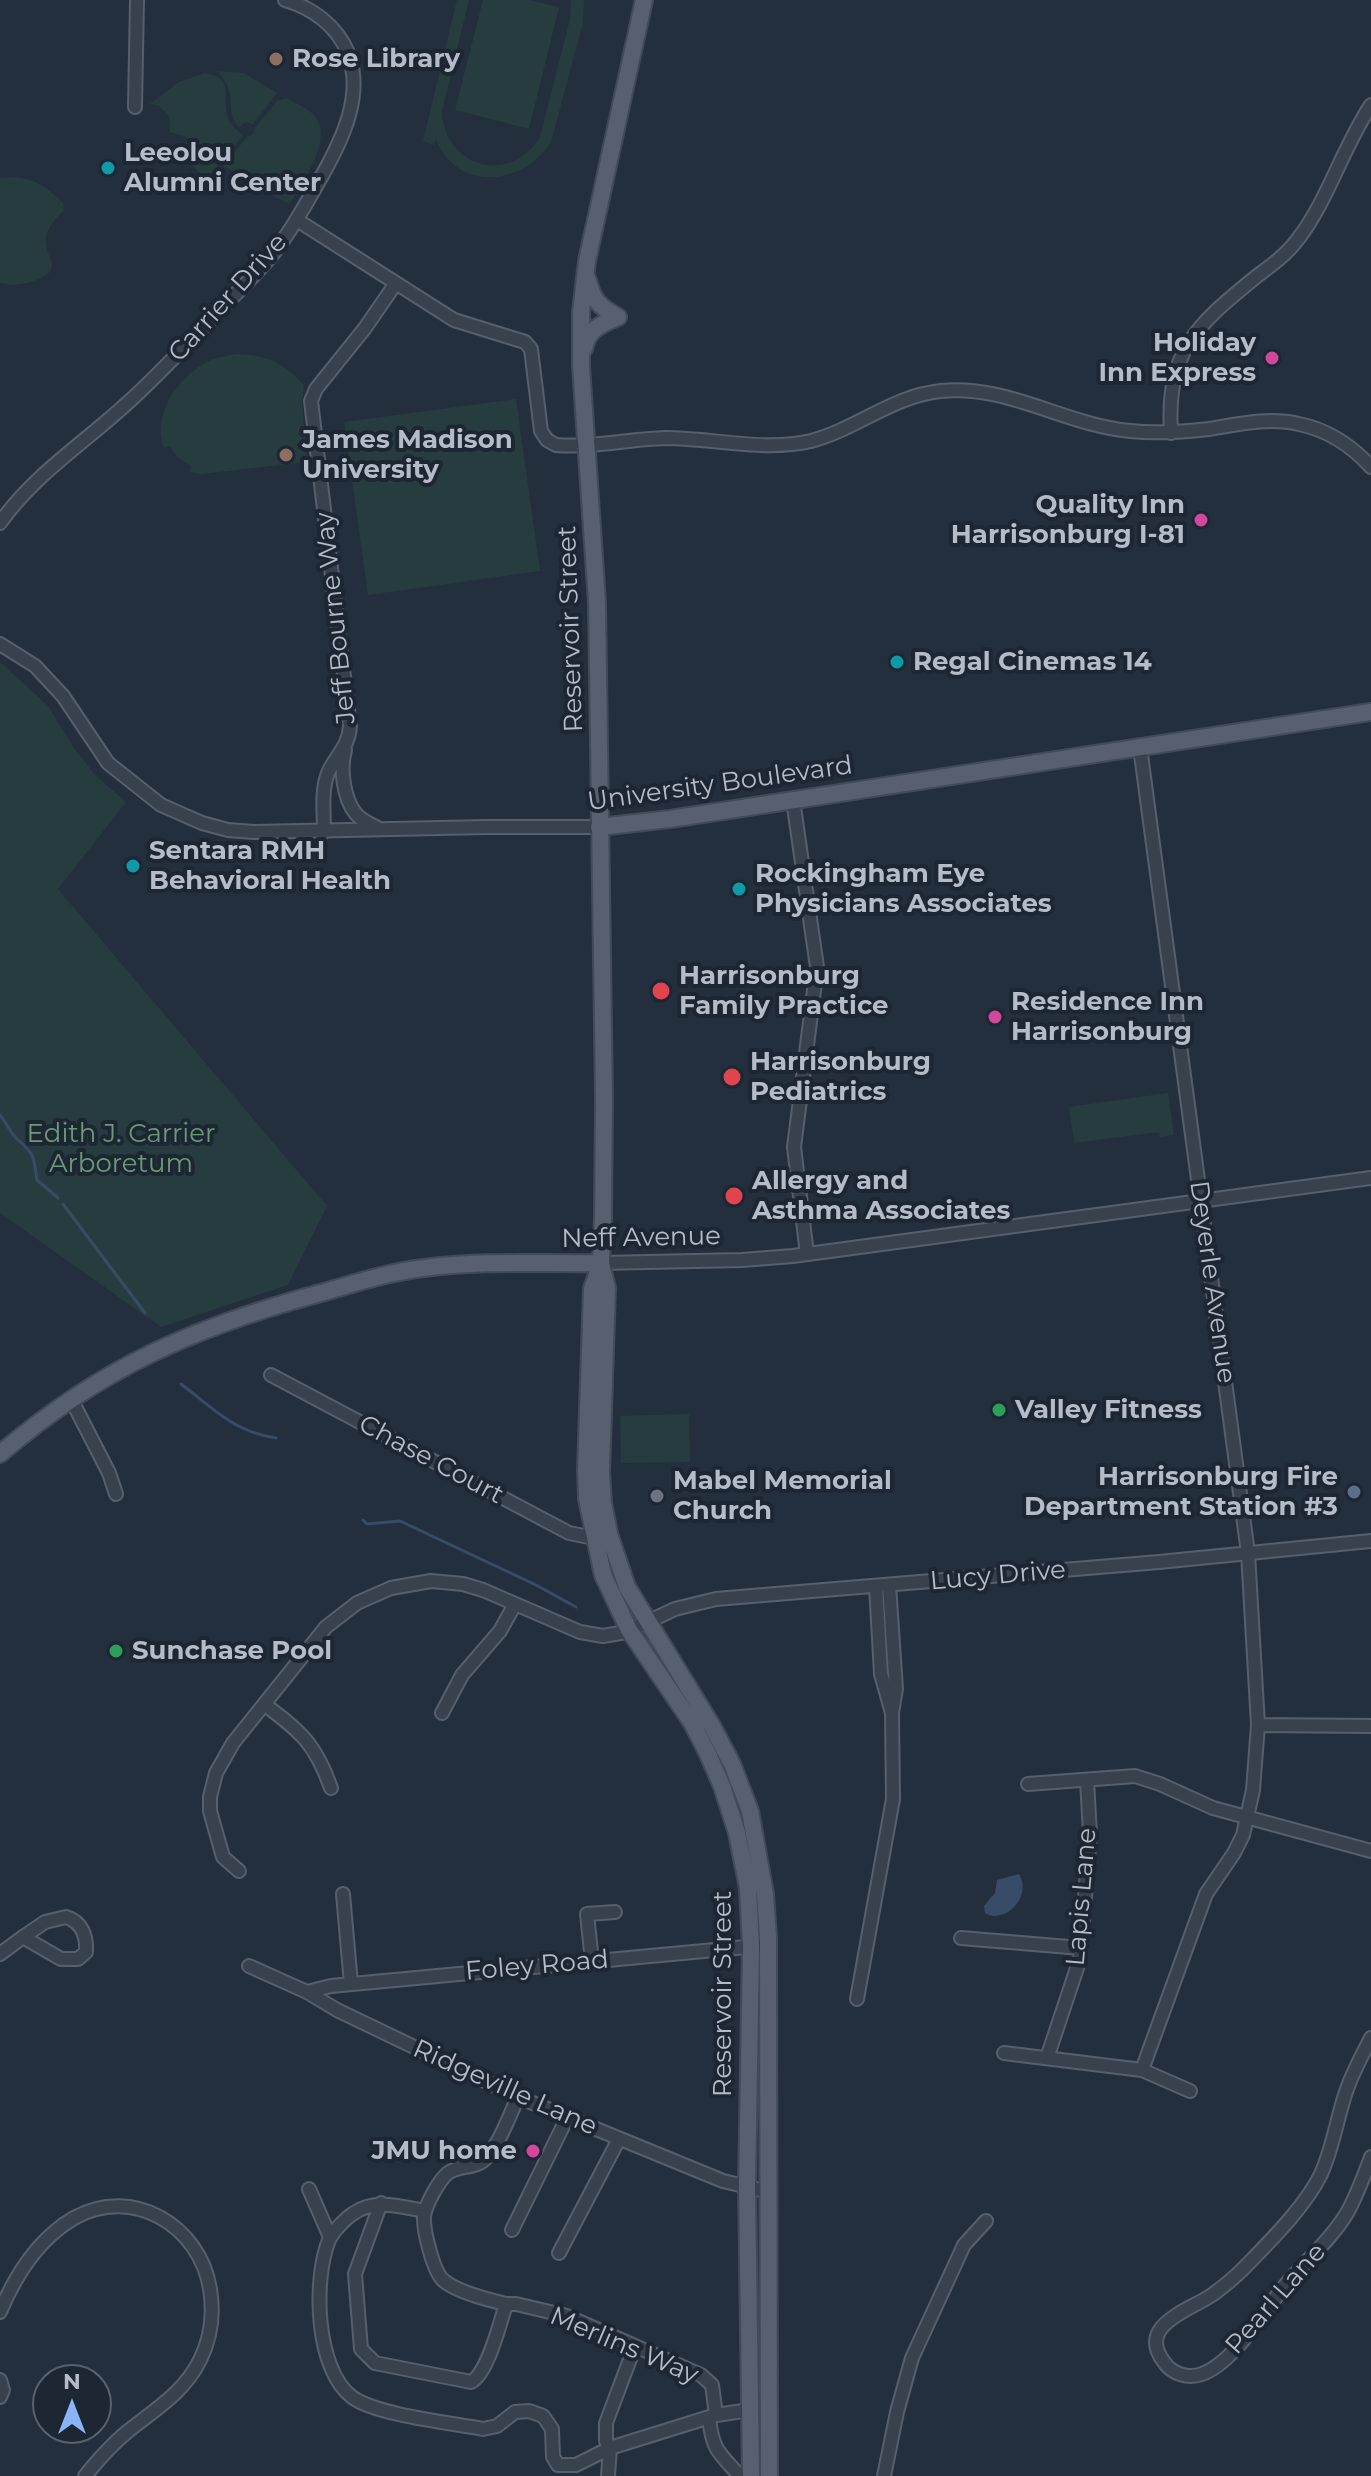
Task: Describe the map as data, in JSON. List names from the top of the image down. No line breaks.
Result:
{"streets":{"main road":["Reservoir Street","University Boulevard","Neff Avenue"],"street":["Carrier Drive","Jeff Bourne Way","Deyerle Avenue","Chase Court","Lucy Drive","Lapis Lane","Foley Road","Ridgeville Lane","Pearl Lane","Merlins Way"]},"crossings":[["Jeff Bourne Way","University Boulevard"],["Reservoir Street","University Boulevard"],["Reservoir Street","Neff Avenue"],["Reservoir Street","Chase Court"],["Reservoir Street","Lucy Drive"],["Reservoir Street","Foley Road"],["Reservoir Street","Ridgeville Lane"],["University Boulevard","Deyerle Avenue"],["Neff Avenue","Deyerle Avenue"],["Deyerle Avenue","Lucy Drive"],["Foley Road","Ridgeville Lane"]],"parks":["Edith J. Carrier Arboretum"],"places":["Rose Library","Leeolou Alumni Center","Holiday Inn Express","James Madison University","Quality Inn Harrisonburg I-81","Regal Cinemas 14","Sentara RMH Behavioral Health","Rockingham Eye Physicians Associates","Harrisonburg Family Practice","Residence Inn Harrisonburg","Harrisonburg Pediatrics","Allergy and Asthma Associates","Valley Fitness","Harrisonburg Fire Department Station #3","Mabel Memorial Church","Sunchase Pool","JMU home"],"north":"top"}
